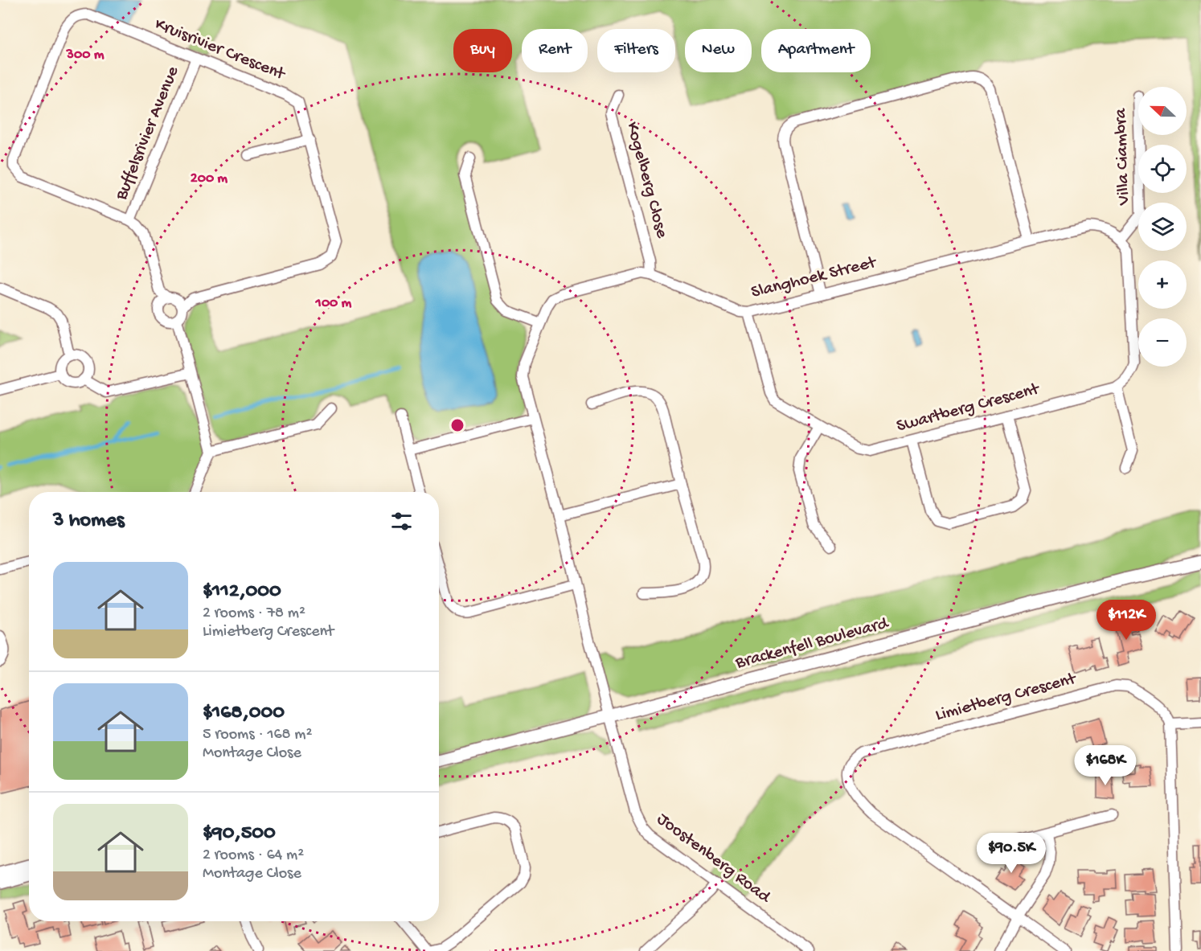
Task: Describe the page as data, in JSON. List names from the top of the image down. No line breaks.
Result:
{"streets":{"street":["Kruisrivier Crescent","Buffelsrivier Avenue","Villa Ciambra","Kogelberg Close","Slanghoek Street","Swartberg Crescent","Brackenfell Boulevard","Limietberg Crescent","Joostenberg Road"]},"crossings":[["Kruisrivier Crescent","Buffelsrivier Avenue"],["Villa Ciambra","Slanghoek Street"],["Kogelberg Close","Slanghoek Street"],["Slanghoek Street","Swartberg Crescent"],["Slanghoek Street","Joostenberg Road"],["Brackenfell Boulevard","Joostenberg Road"]],"north":"left","page":{"chip":["Buy","Rent","Filters","New","Apartment"],"map_buttons":["+","−"],"heading":"3 homes","list":[{"name":"$112,000","note":"2 rooms · 78 m² · Limietberg Crescent"},{"name":"$168,000","note":"5 rooms · 168 m² · Montage Close"},{"name":"$90,500","note":"2 rooms · 64 m² · Montage Close"}],"price":["$112K","$168K","$90.5K"]},"rings":["300 m","200 m","100 m"]}
